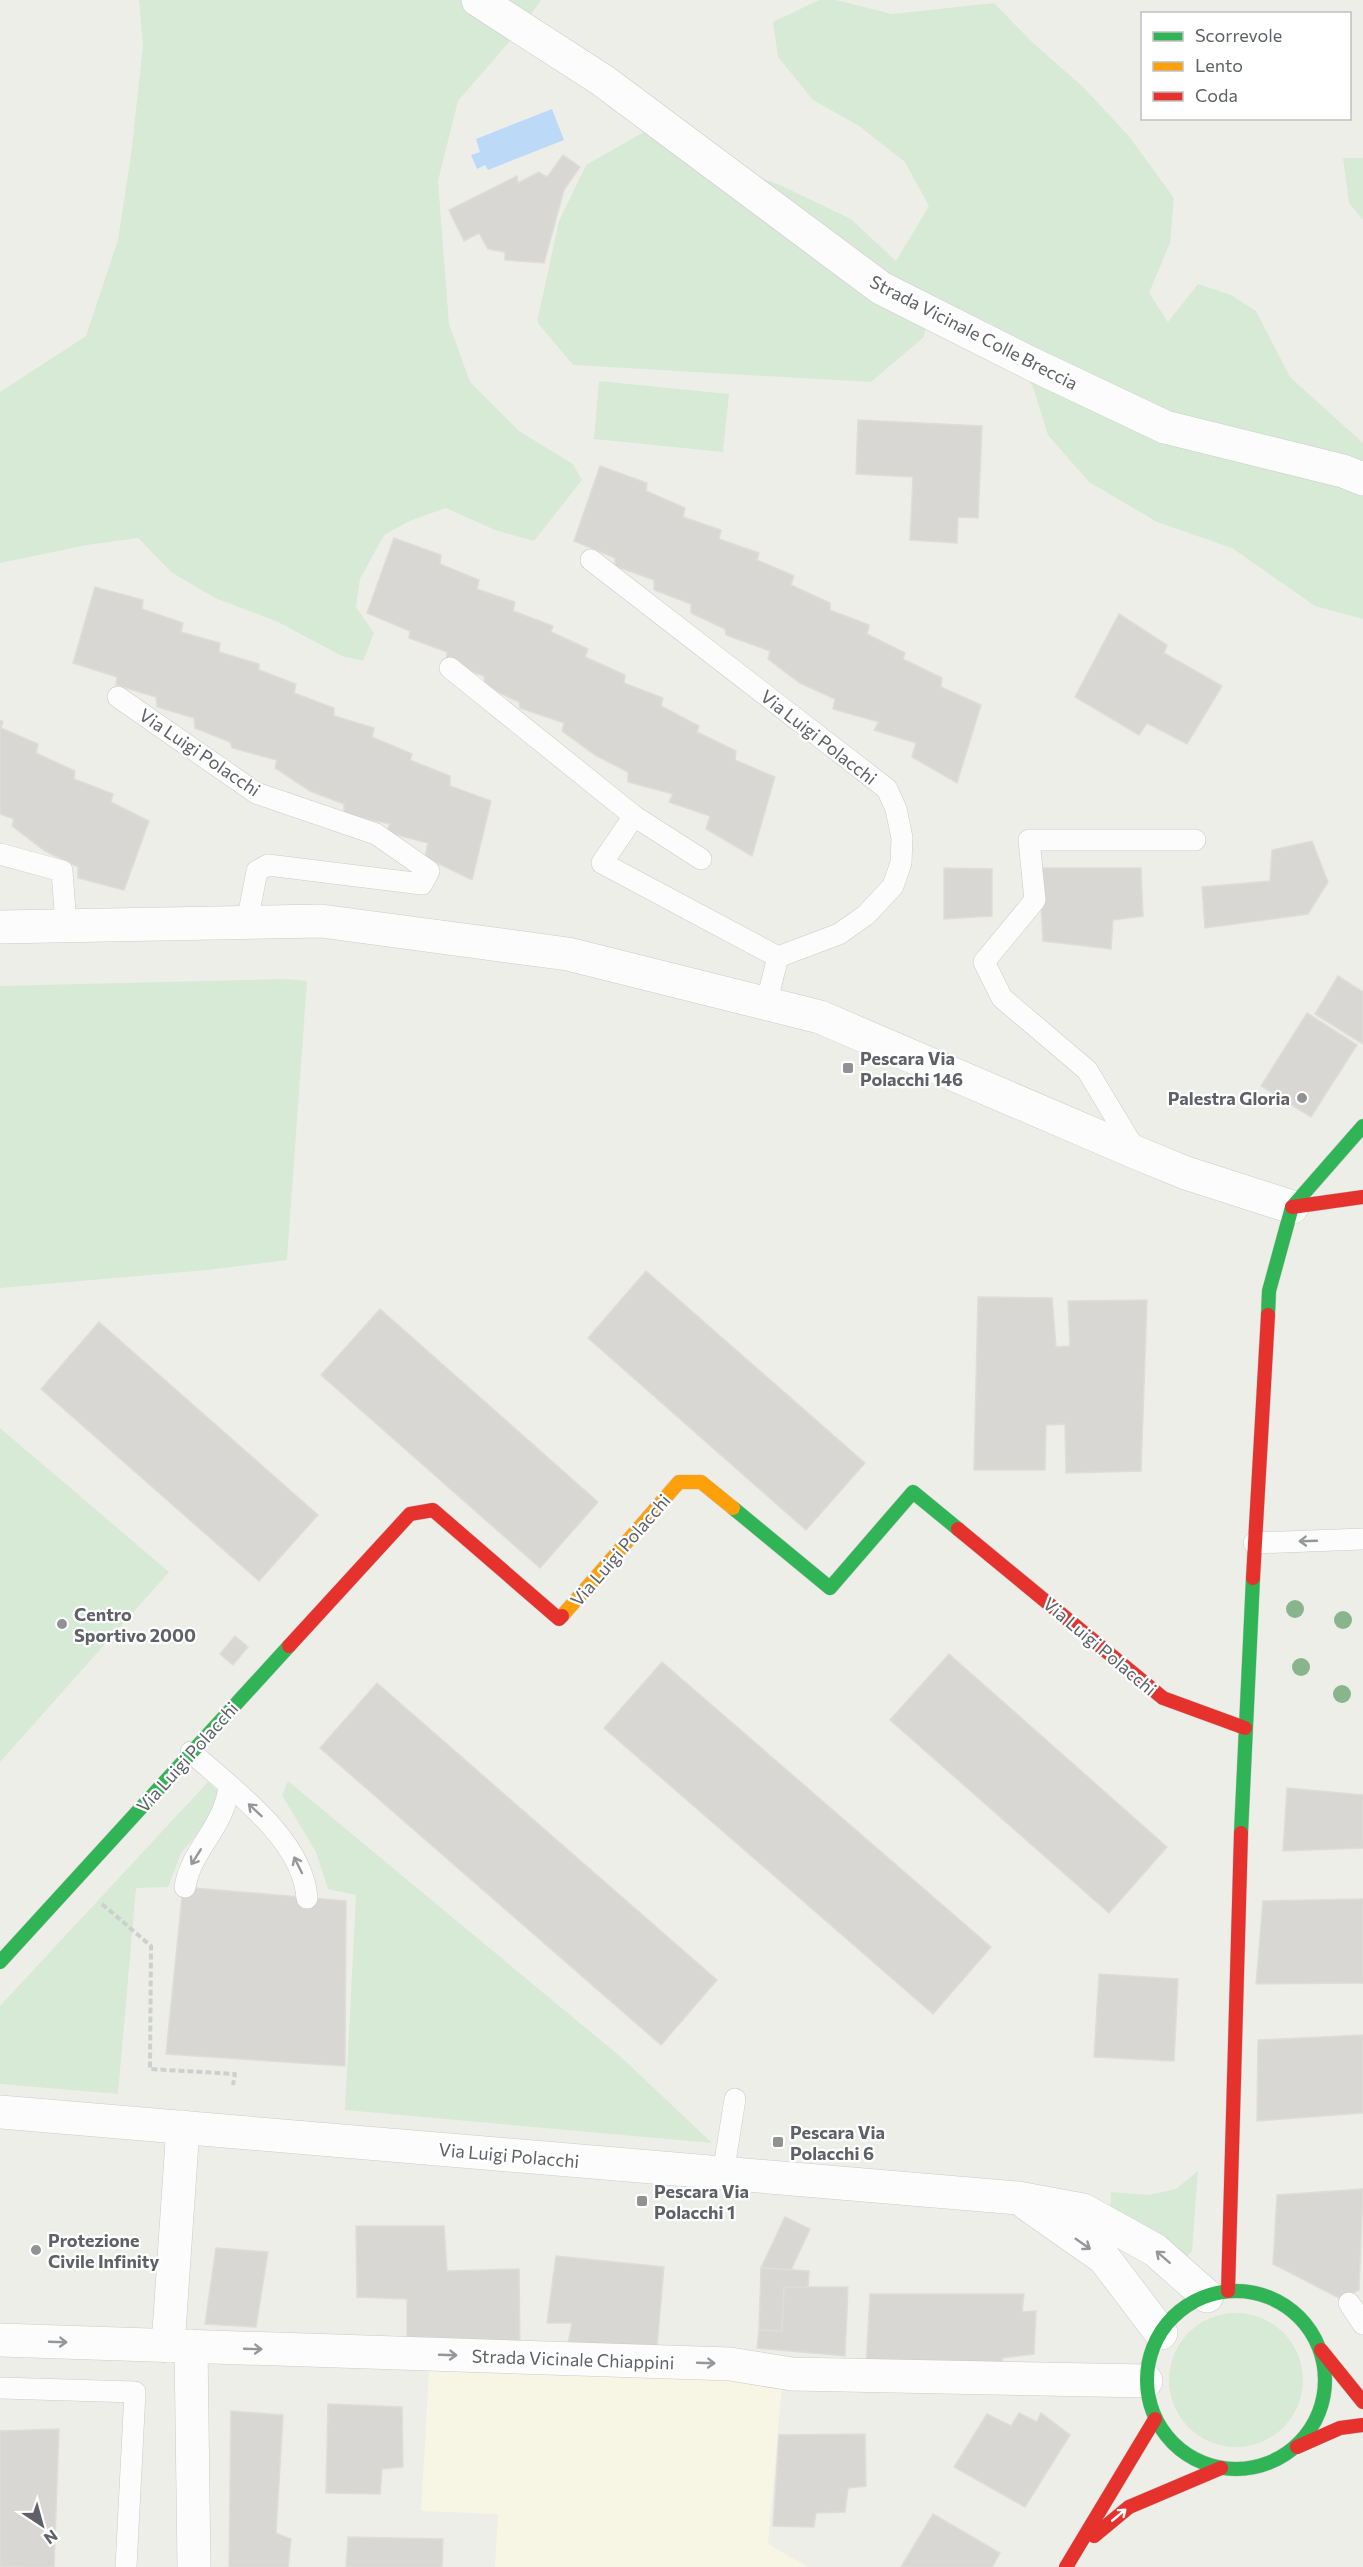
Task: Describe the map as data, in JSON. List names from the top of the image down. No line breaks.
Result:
{"streets":{"street":["Strada Vicinale Colle Breccia","Via Luigi Polacchi","Strada Vicinale Chiappini"]},"crossings":[["Via Luigi Polacchi","Strada Vicinale Chiappini"]],"one_way":["Strada Vicinale Chiappini"],"places":{"transit":["Pescara Via Polacchi 146","Pescara Via Polacchi 6","Pescara Via Polacchi 1"],"other":["Palestra Gloria","Centro Sportivo 2000","Protezione Civile Infinity"]},"legend":["Scorrevole","Lento","Coda"],"north":"bottom right"}
